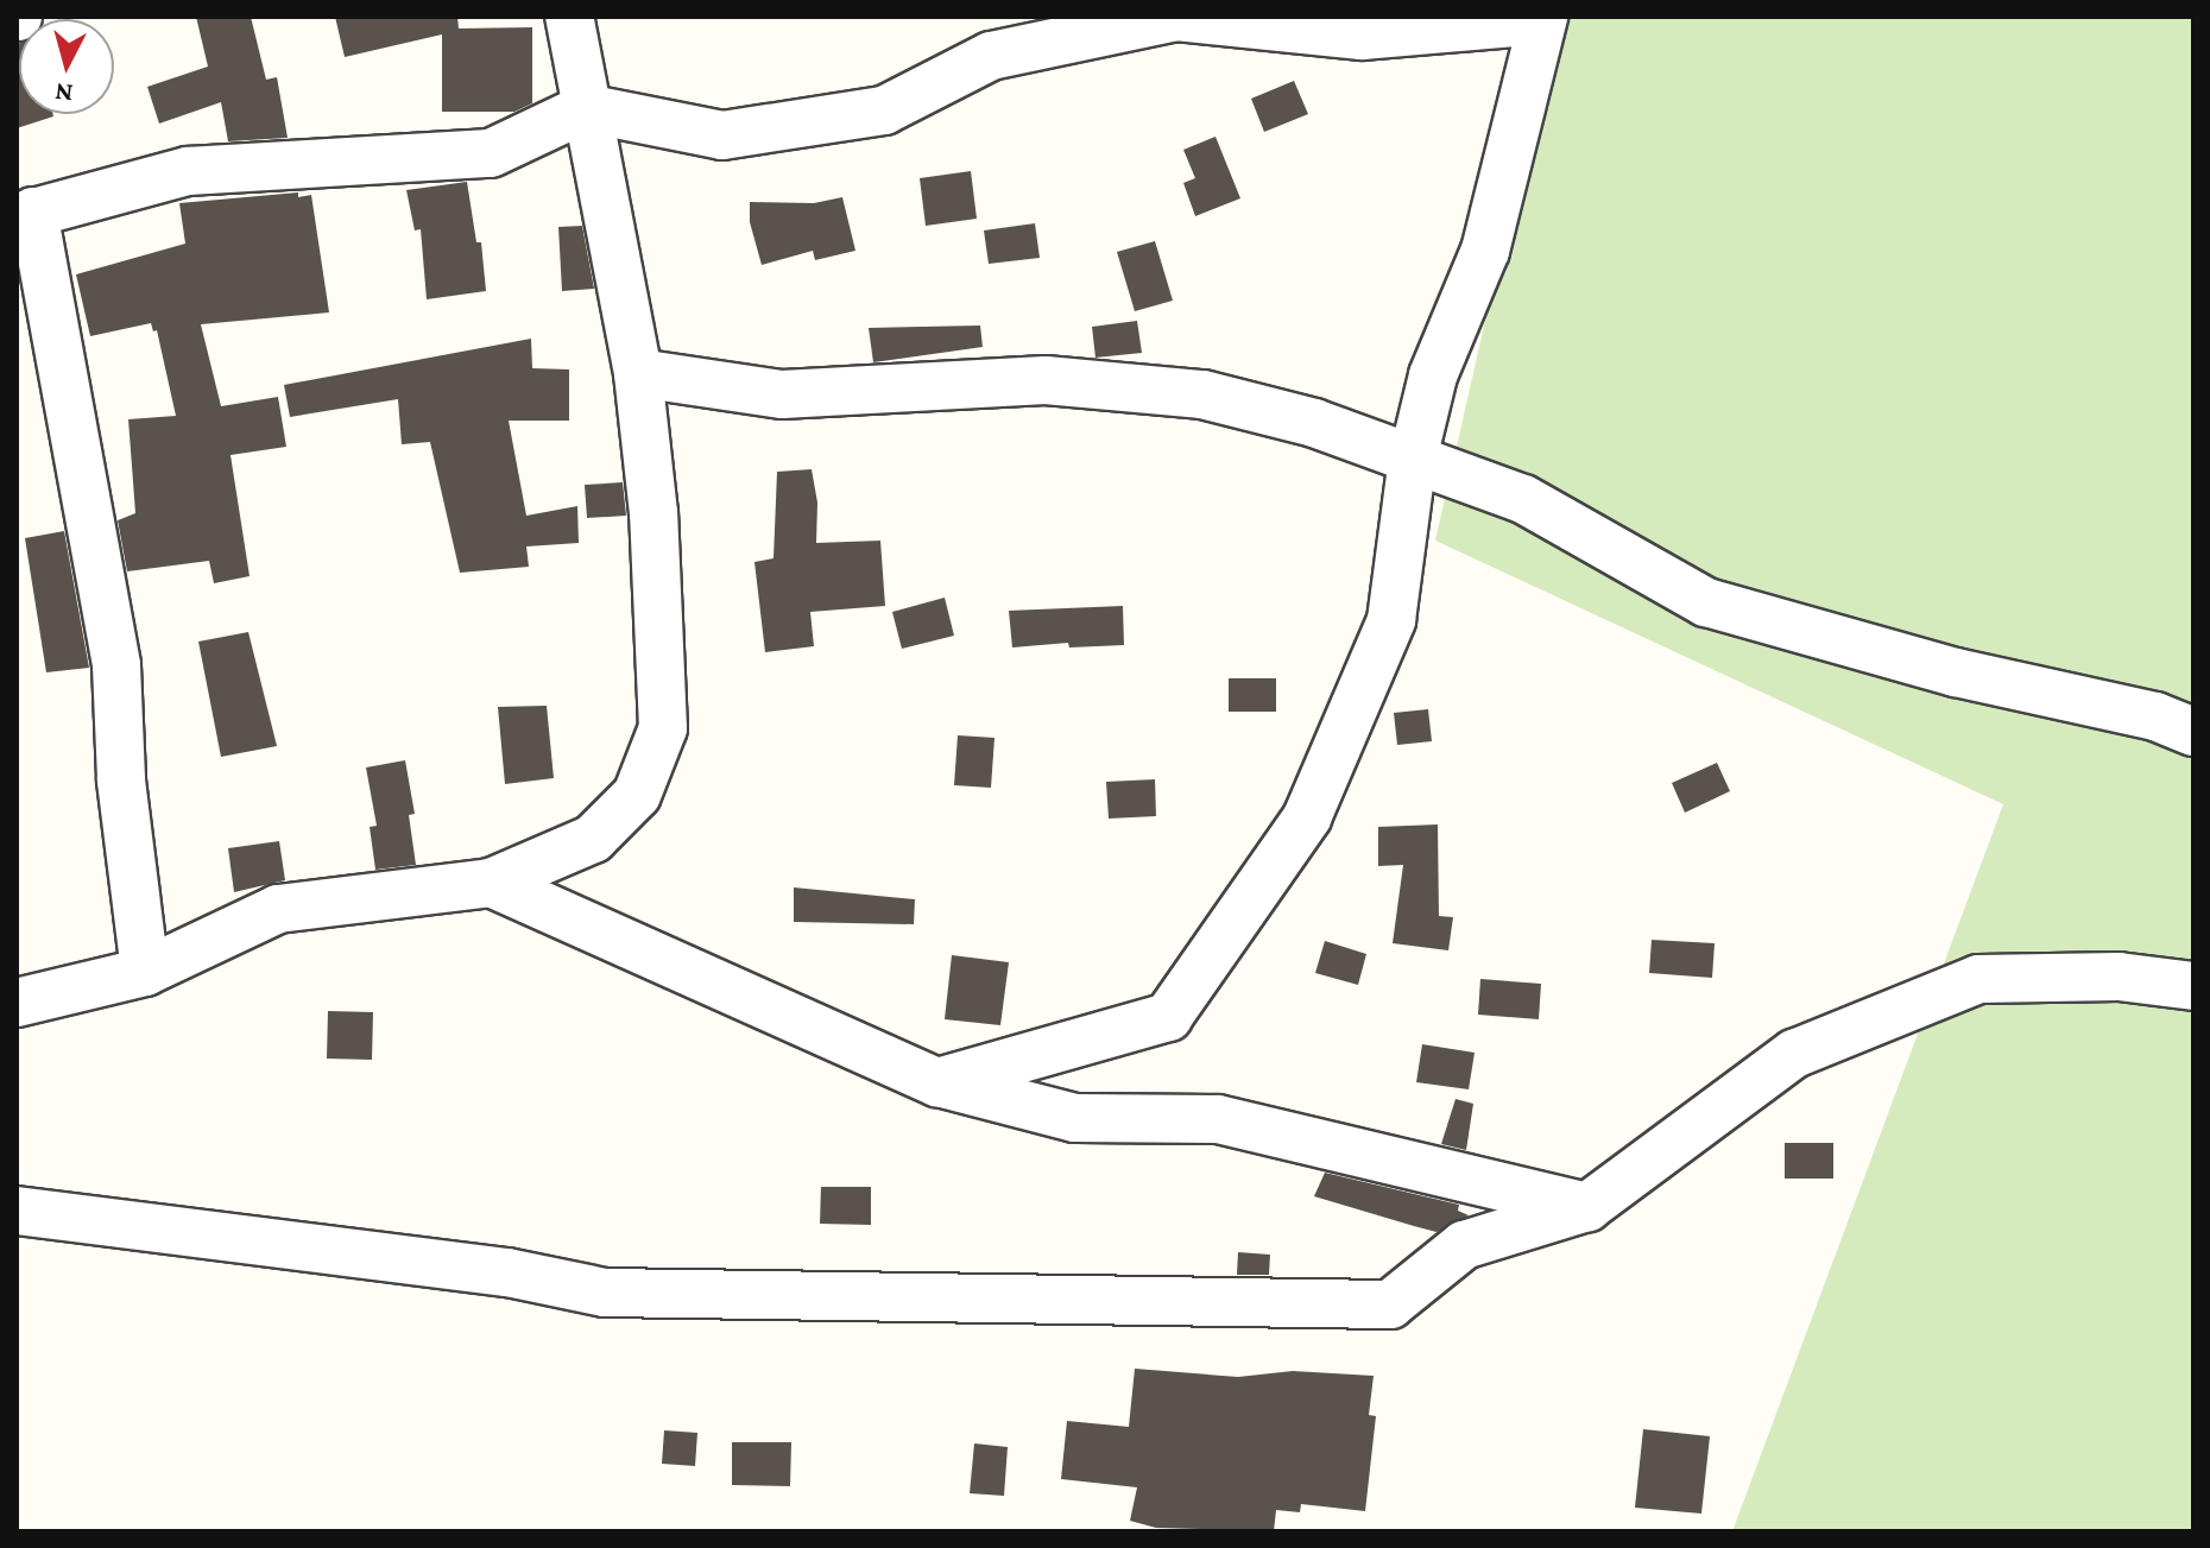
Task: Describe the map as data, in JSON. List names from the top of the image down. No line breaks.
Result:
{"north":"bottom"}
